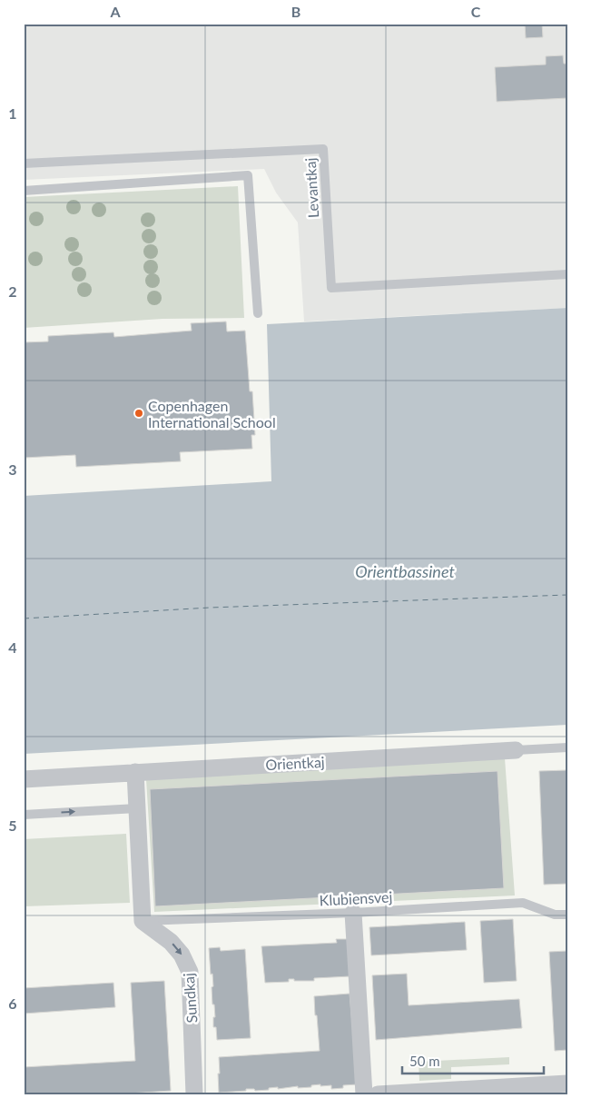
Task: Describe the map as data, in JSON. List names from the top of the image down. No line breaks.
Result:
{"streets":{"street":["Orientkaj","Sundkaj"],"lane":["Levantkaj","Klubiensvej"]},"crossings":[["Klubiensvej","Sundkaj"]],"one_way":["Sundkaj"],"water":["Orientbassinet"],"places":["Copenhagen International School"],"scale_bar":"50 m","grid":{"columns":["A","B","C"],"rows":["1","2","3","4","5","6"]}}
